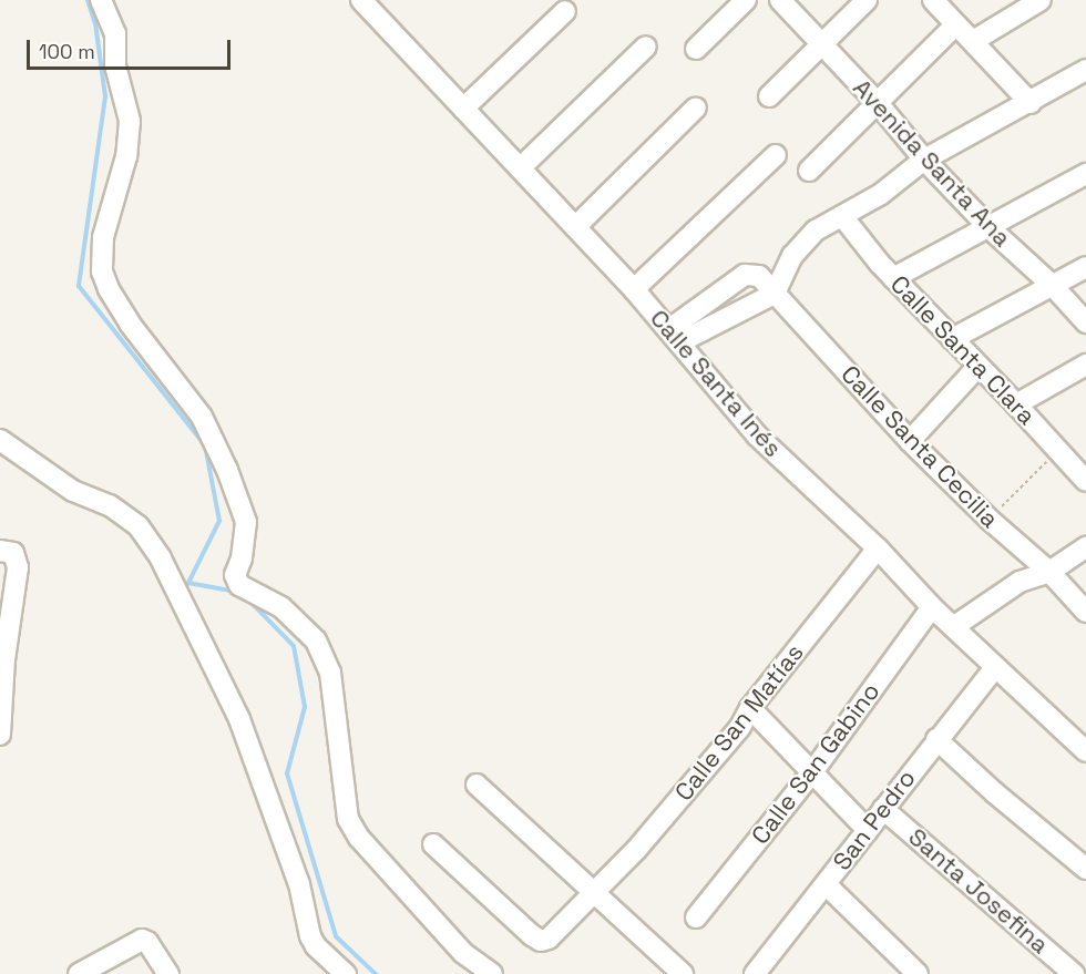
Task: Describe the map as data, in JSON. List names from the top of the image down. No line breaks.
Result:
{"streets":{"street":["Avenida Santa Ana","Calle Santa Clara","Calle Santa Inés","Calle Santa Cecilia","Calle San Matías","Calle San Gabino","San Pedro","Santa Josefina"]},"crossings":[["Calle Santa Inés","Calle Santa Cecilia"],["Calle Santa Inés","Calle San Matías"],["Calle Santa Inés","Calle San Gabino"],["Calle Santa Inés","San Pedro"],["San Pedro","Santa Josefina"]],"scale_bar":"100 m"}
